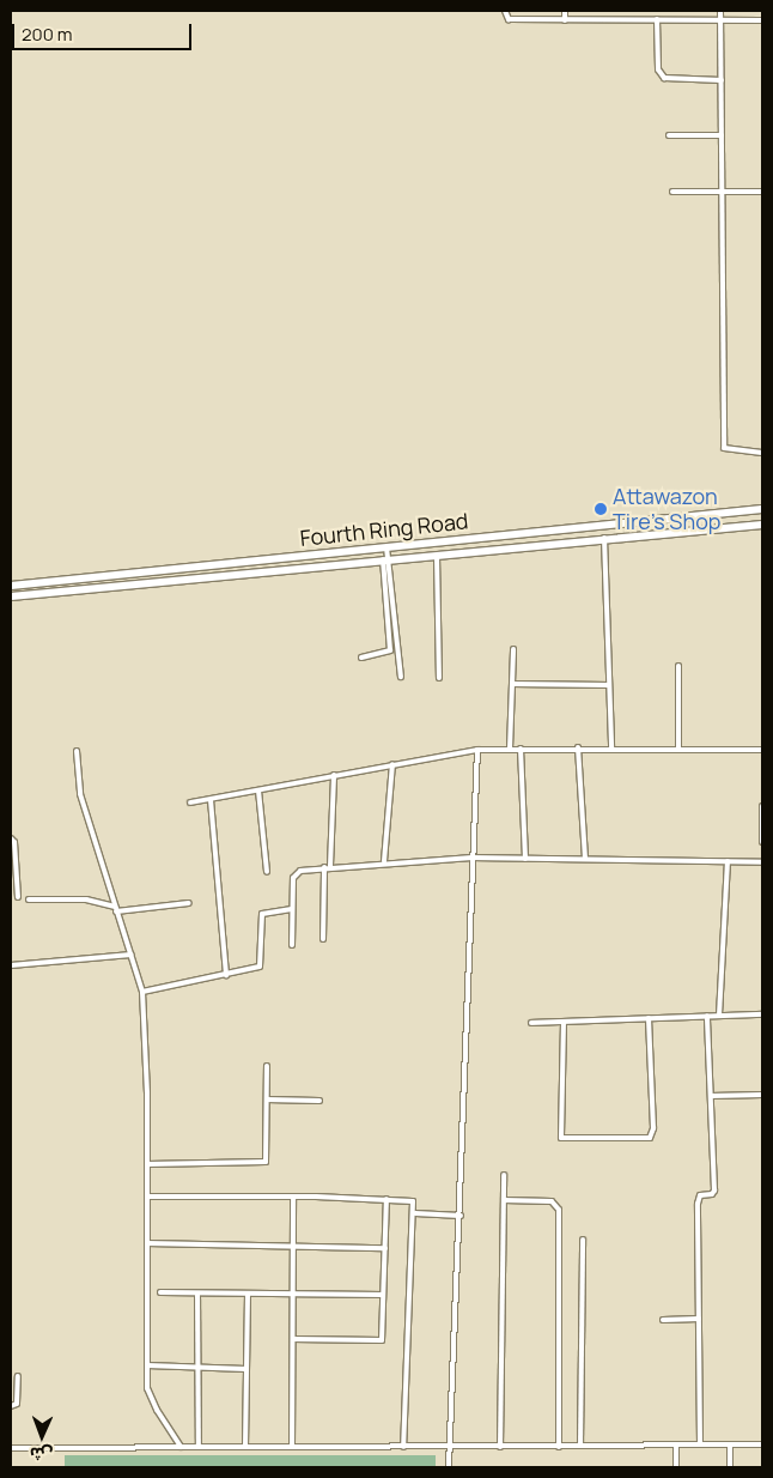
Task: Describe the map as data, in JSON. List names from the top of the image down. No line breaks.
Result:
{"streets":{"main road":["Fourth Ring Road"]},"places":["Attawazon Tire's Shop"],"scale_bar":"200 m","north":"bottom"}
